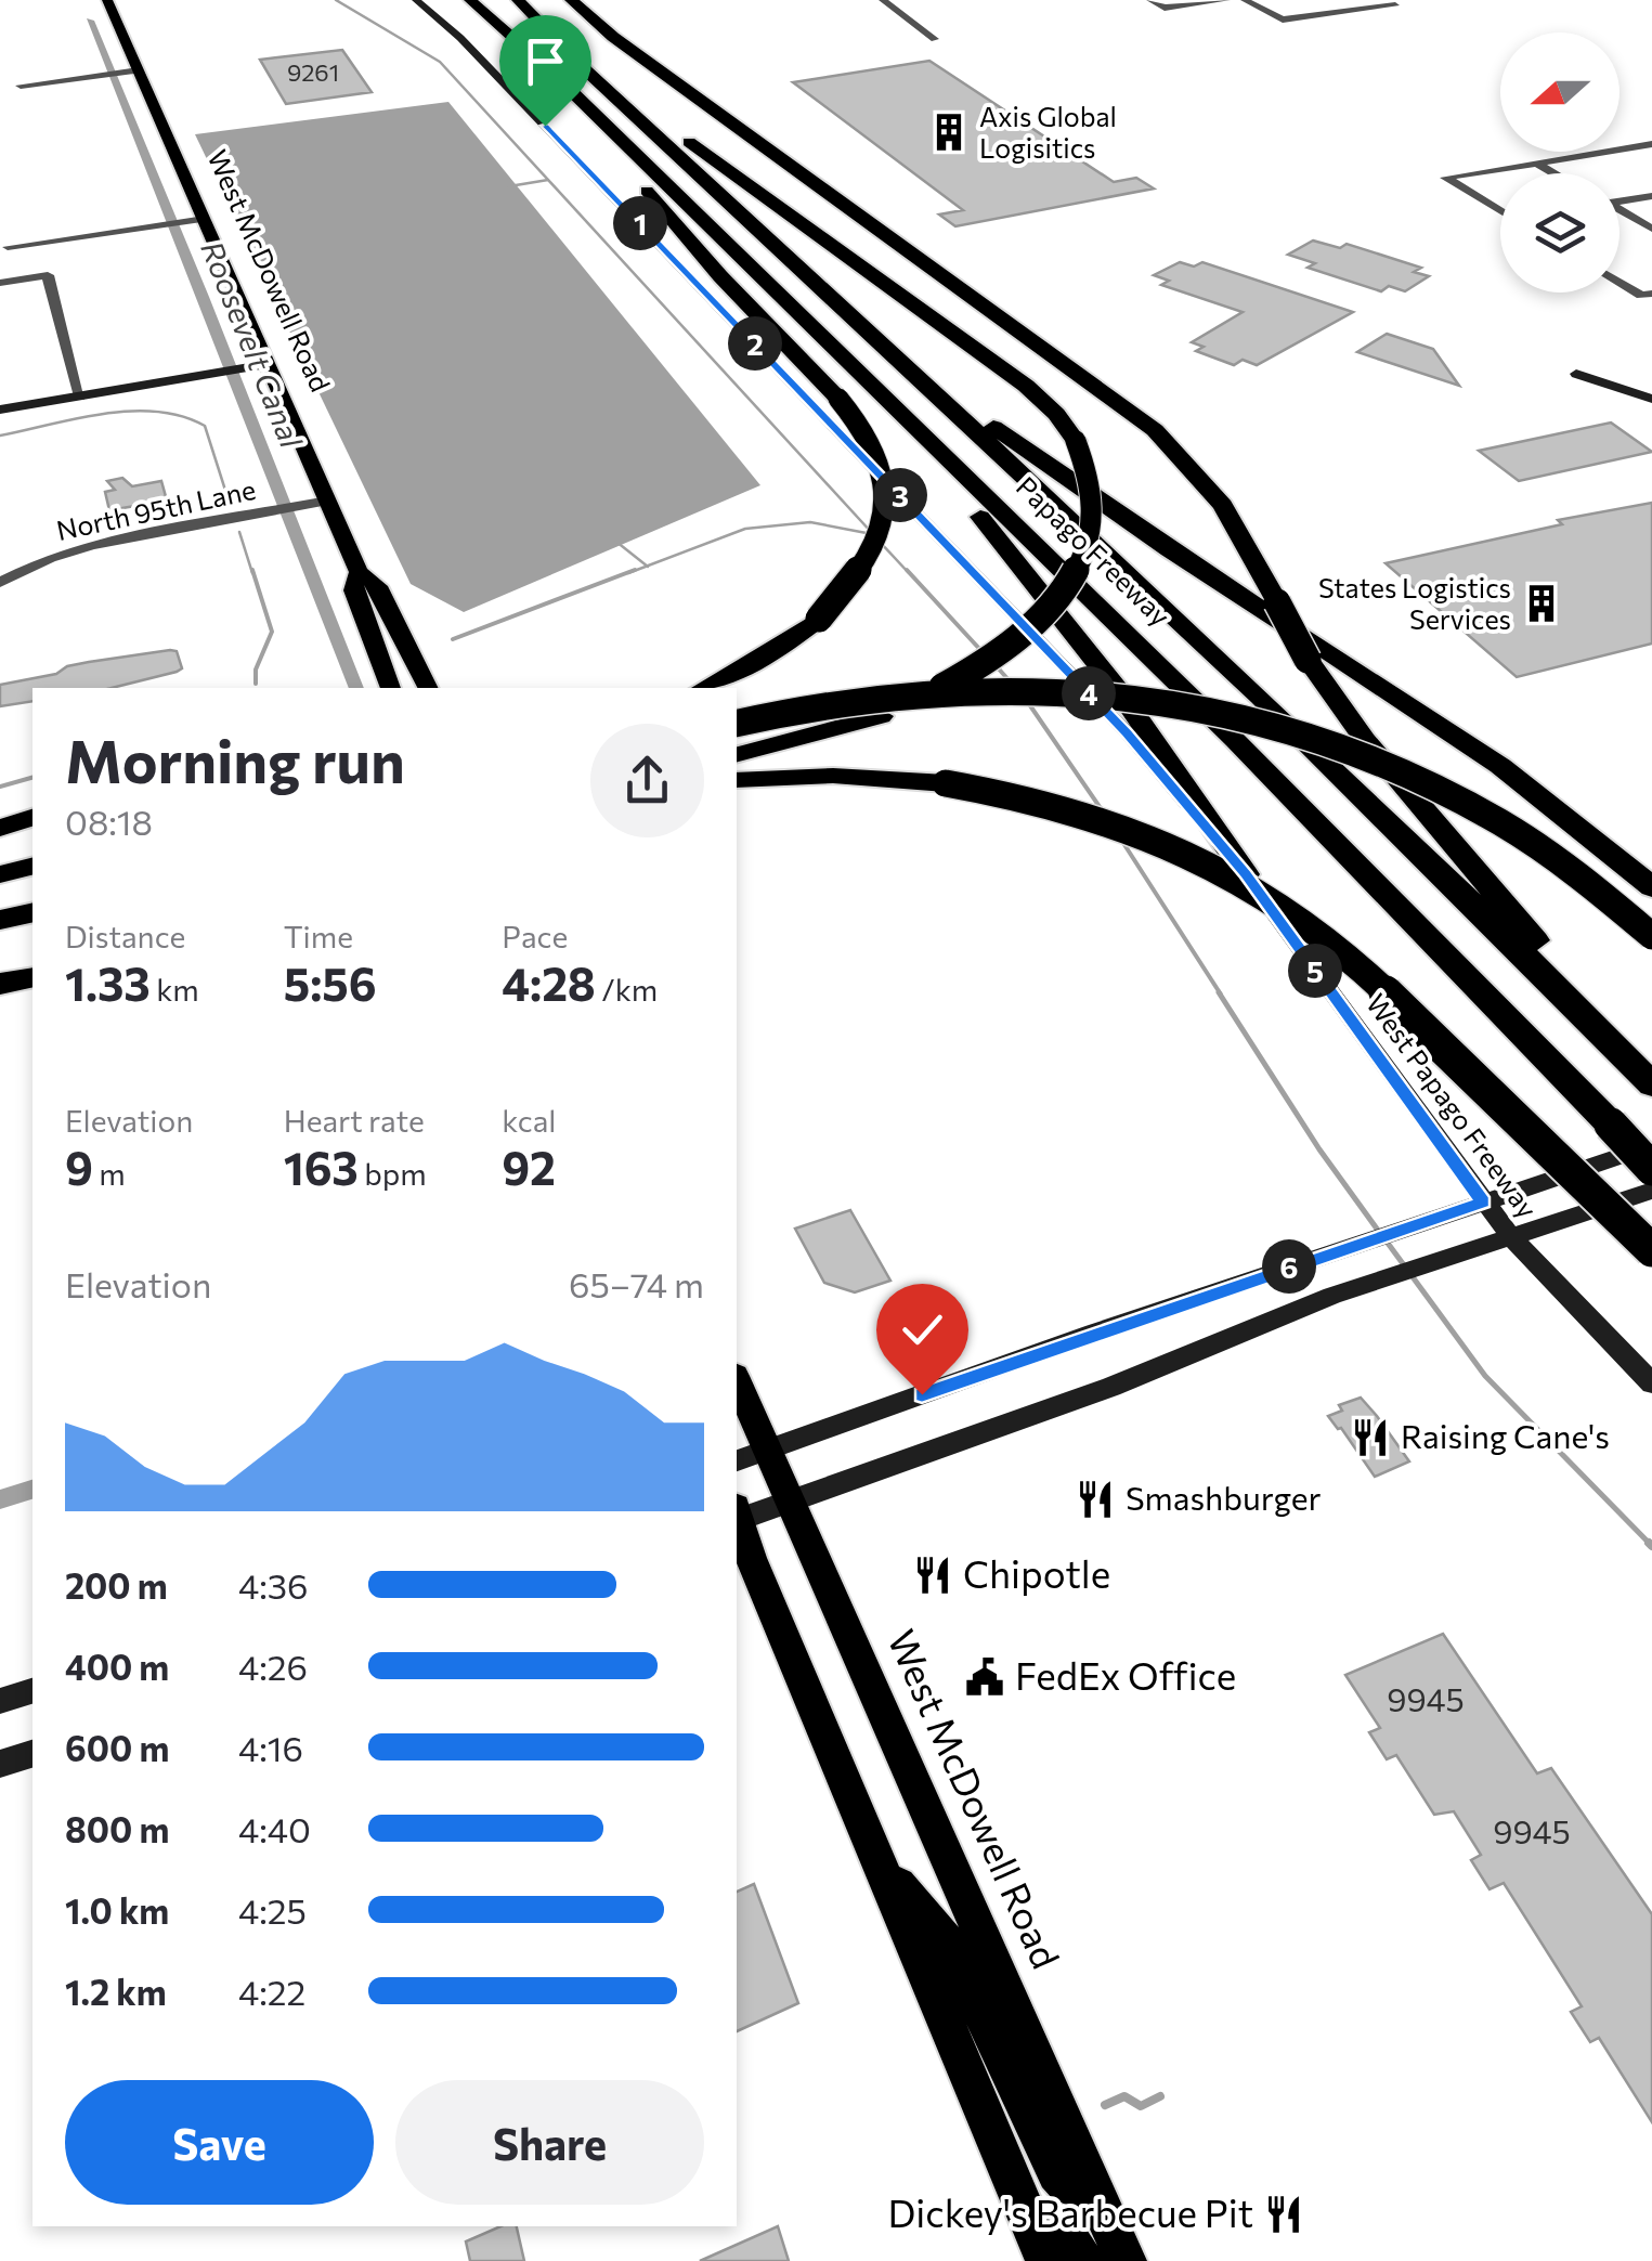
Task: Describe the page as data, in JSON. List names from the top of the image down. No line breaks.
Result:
{"streets":{"highway":["Papago Freeway"],"main road":["West McDowell Road","West Papago Freeway"],"street":["North 95th Lane"]},"crossings":[["West McDowell Road","North 95th Lane"]],"water":["Roosevelt Canal"],"places":{"building":["Axis Global Logisitics","States Logistics Services"],"restaurant":["Raising Cane's","Smashburger","Chipotle","Dickey's Barbecue Pit"],"public building":["FedEx Office"]},"house_numbers":["9261","9945","9945"],"north":"left","page":{"pins":["1","2","3","4","5","6"],"heading":["Morning run","08:18"],"stats":[["Distance","1.33 km"],["Time","5:56"],["Pace","4:28 /km"],["Elevation","9 m"],["Heart rate","163 bpm"],["kcal","92"]],"chart":["Elevation","65–74 m"],"list":[{"name":"200 m","note":"4:36"},{"name":"400 m","note":"4:26"},{"name":"600 m","note":"4:16"},{"name":"800 m","note":"4:40"},{"name":"1.0 km","note":"4:25"},{"name":"1.2 km","note":"4:22"}],"buttons":["Save","Share"]}}
